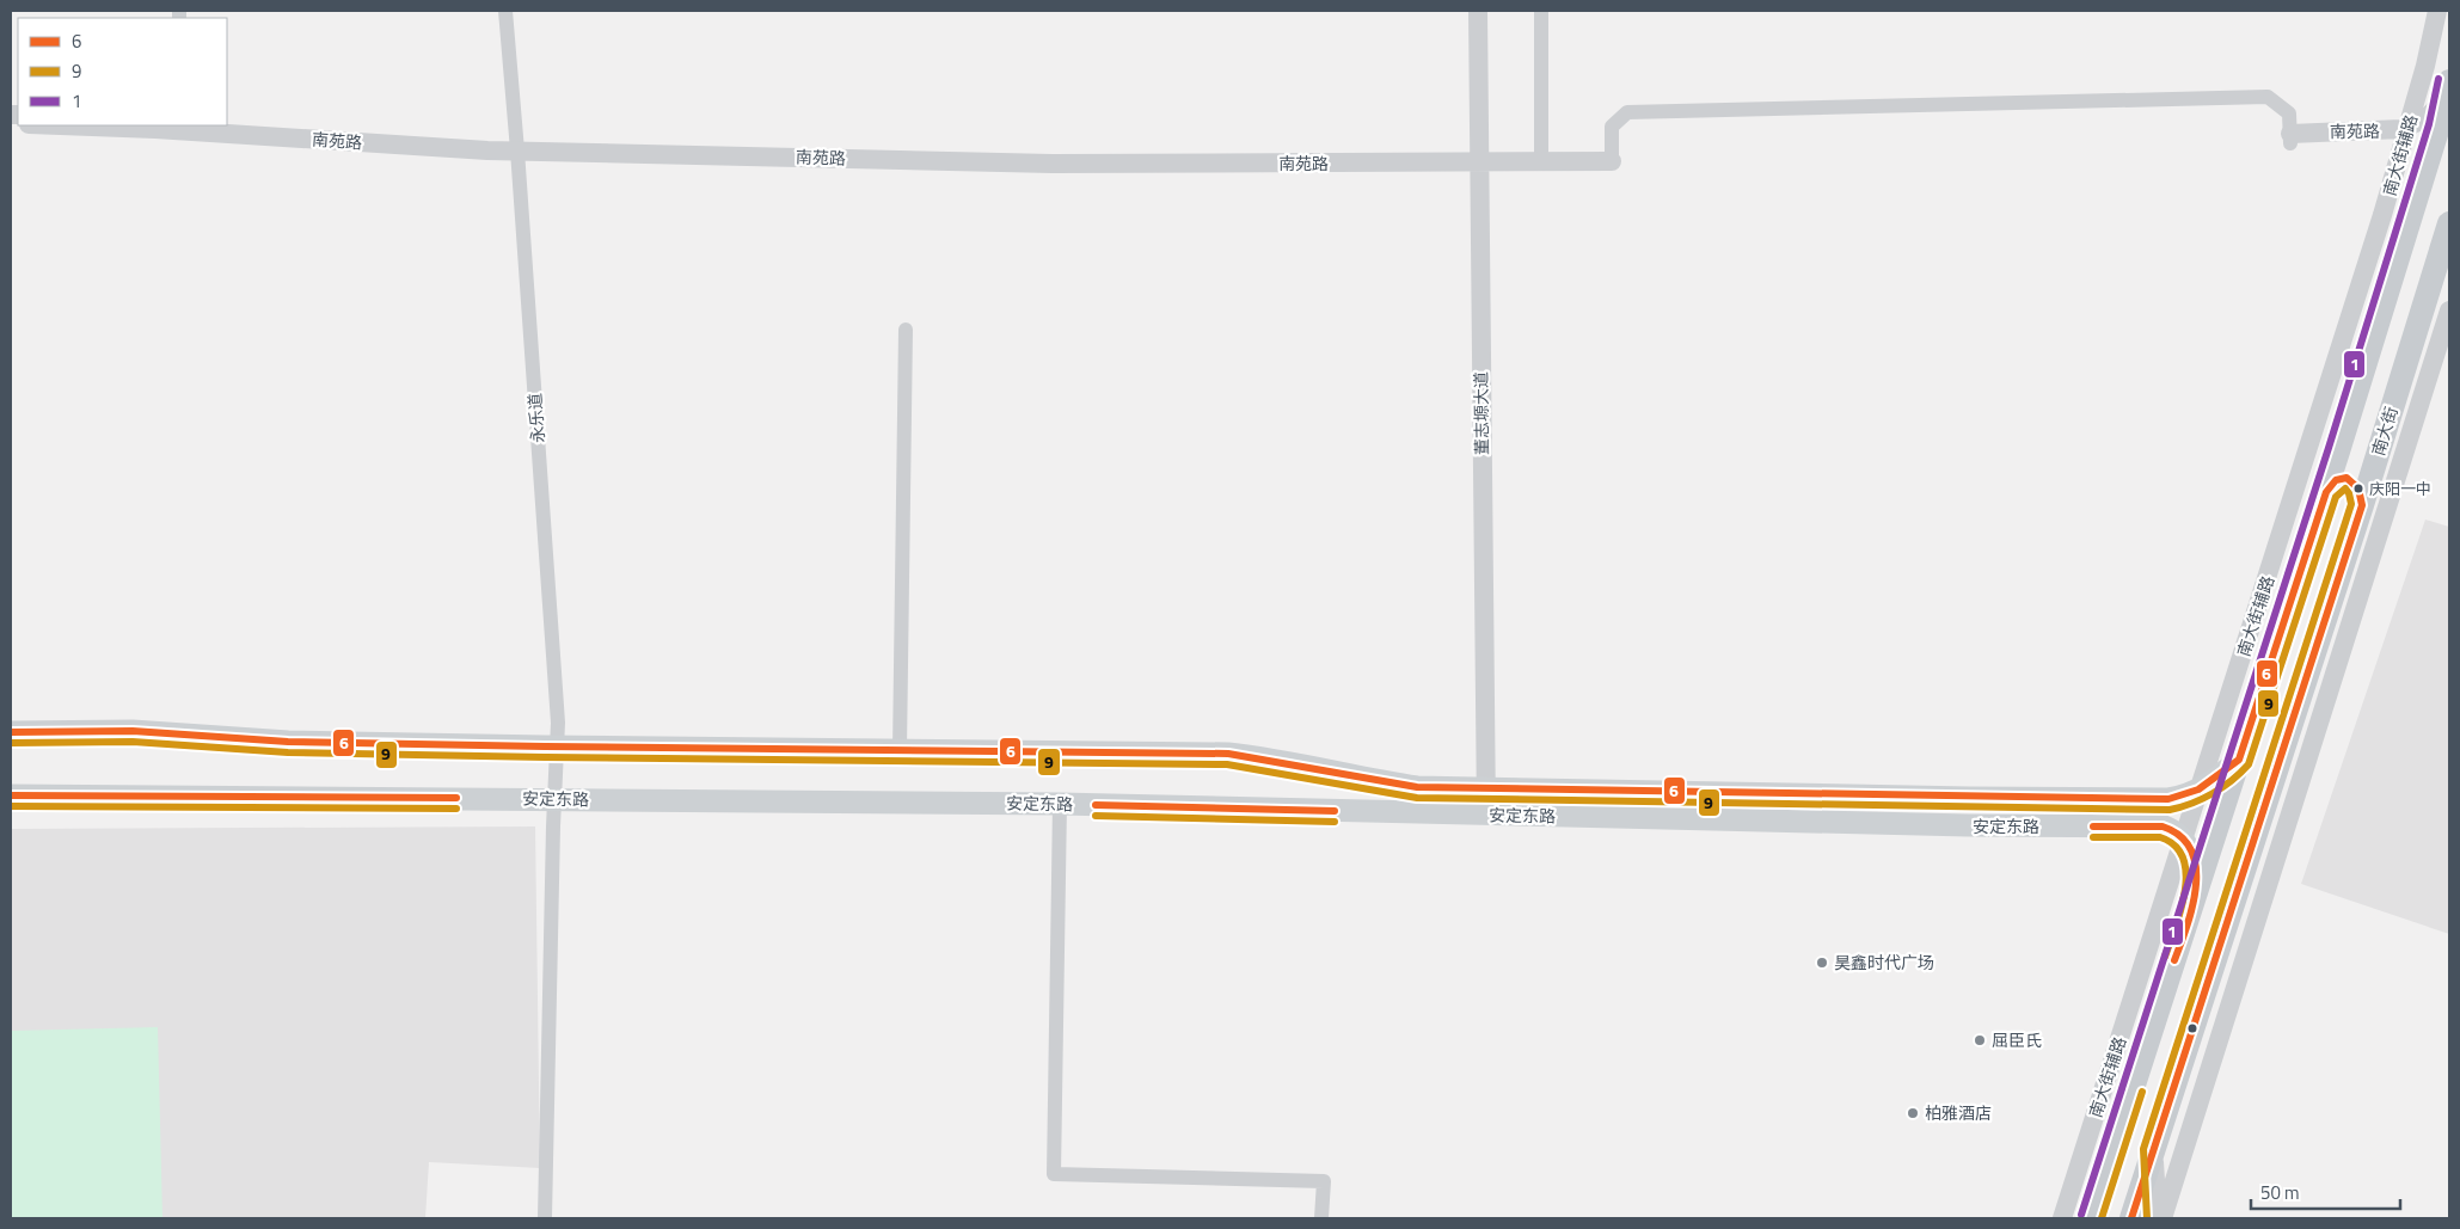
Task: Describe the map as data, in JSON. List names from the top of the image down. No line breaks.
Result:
{"streets":{"main road":["南大街","安定东路"],"street":["南苑路","南大街辅路","董志塬大道","永乐道"]},"crossings":[["南苑路","南大街辅路"],["南苑路","董志塬大道"],["南苑路","永乐道"],["南大街辅路","安定东路"],["董志塬大道","安定东路"],["永乐道","安定东路"]],"places":["庆阳一中","昊鑫时代广场","屈臣氏","柏雅酒店"],"lines":["transit line 1","transit line 6","transit line 9"],"legend":["6","9","1"],"scale_bar":"50 m"}
